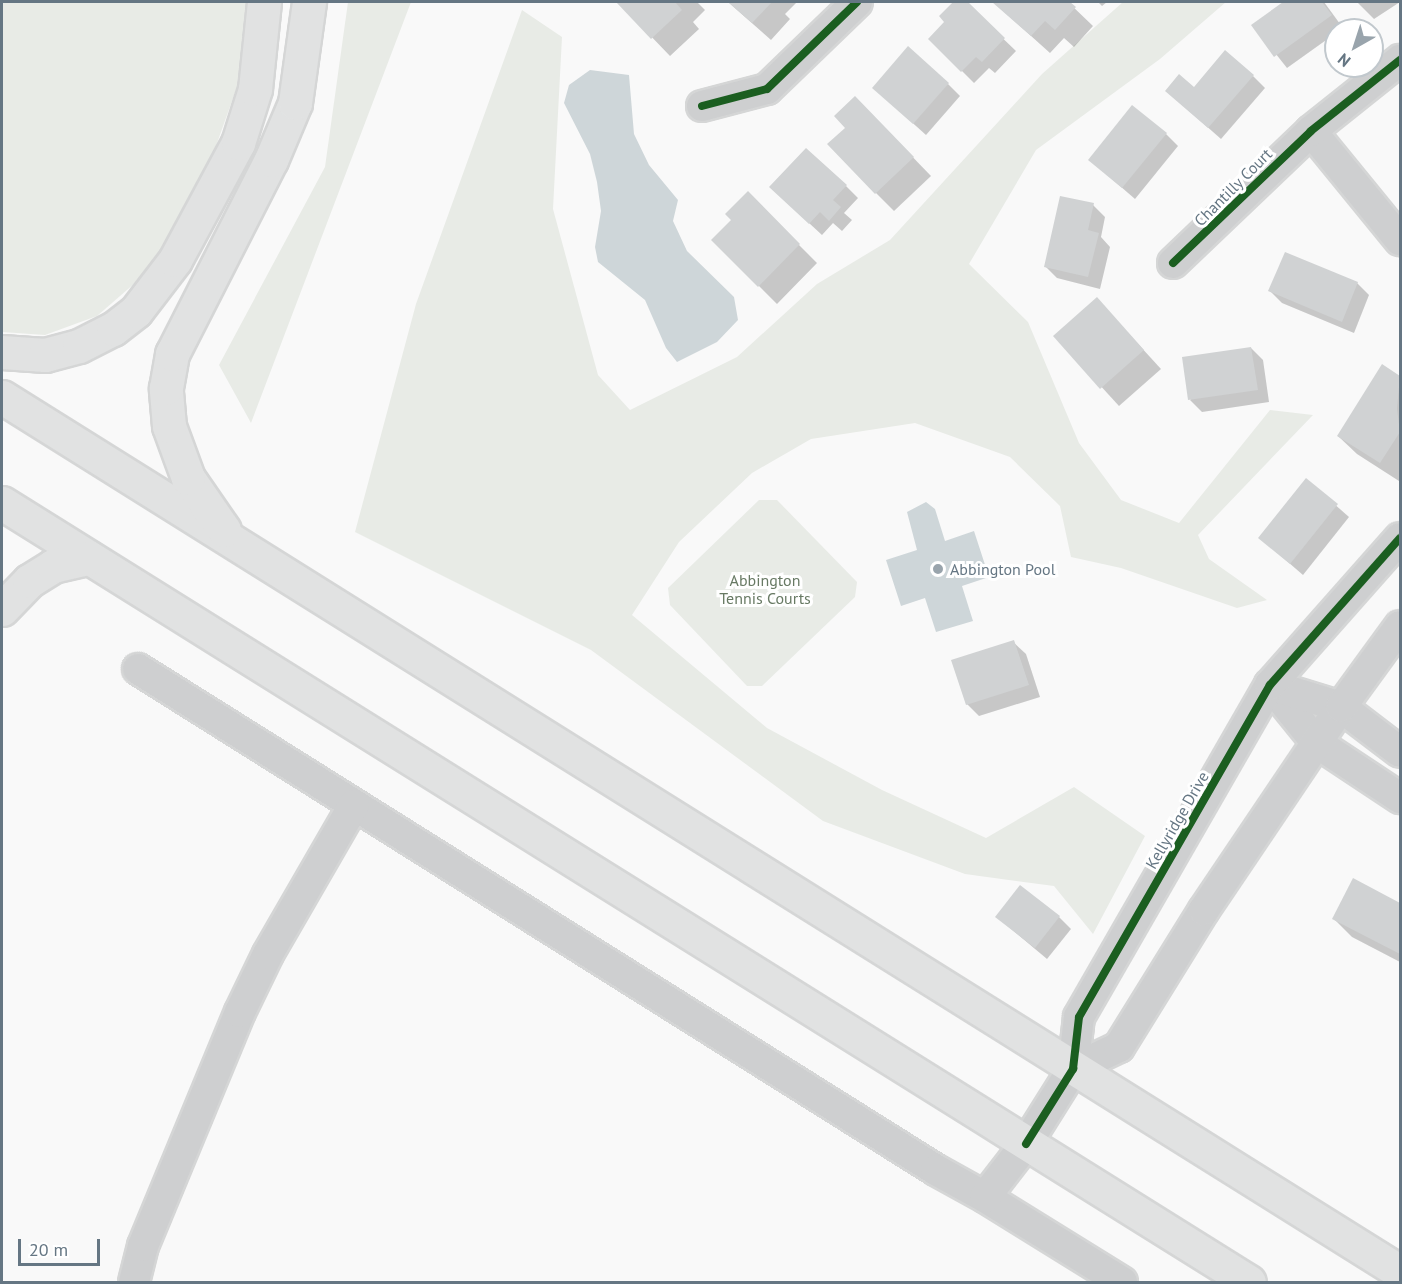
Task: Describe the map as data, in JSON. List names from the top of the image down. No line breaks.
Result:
{"streets":{"street":["Chantilly Court","Kellyridge Drive"]},"parks":["Abbington Tennis Courts"],"places":["Abbington Pool"],"scale_bar":"20 m","north":"bottom left"}
